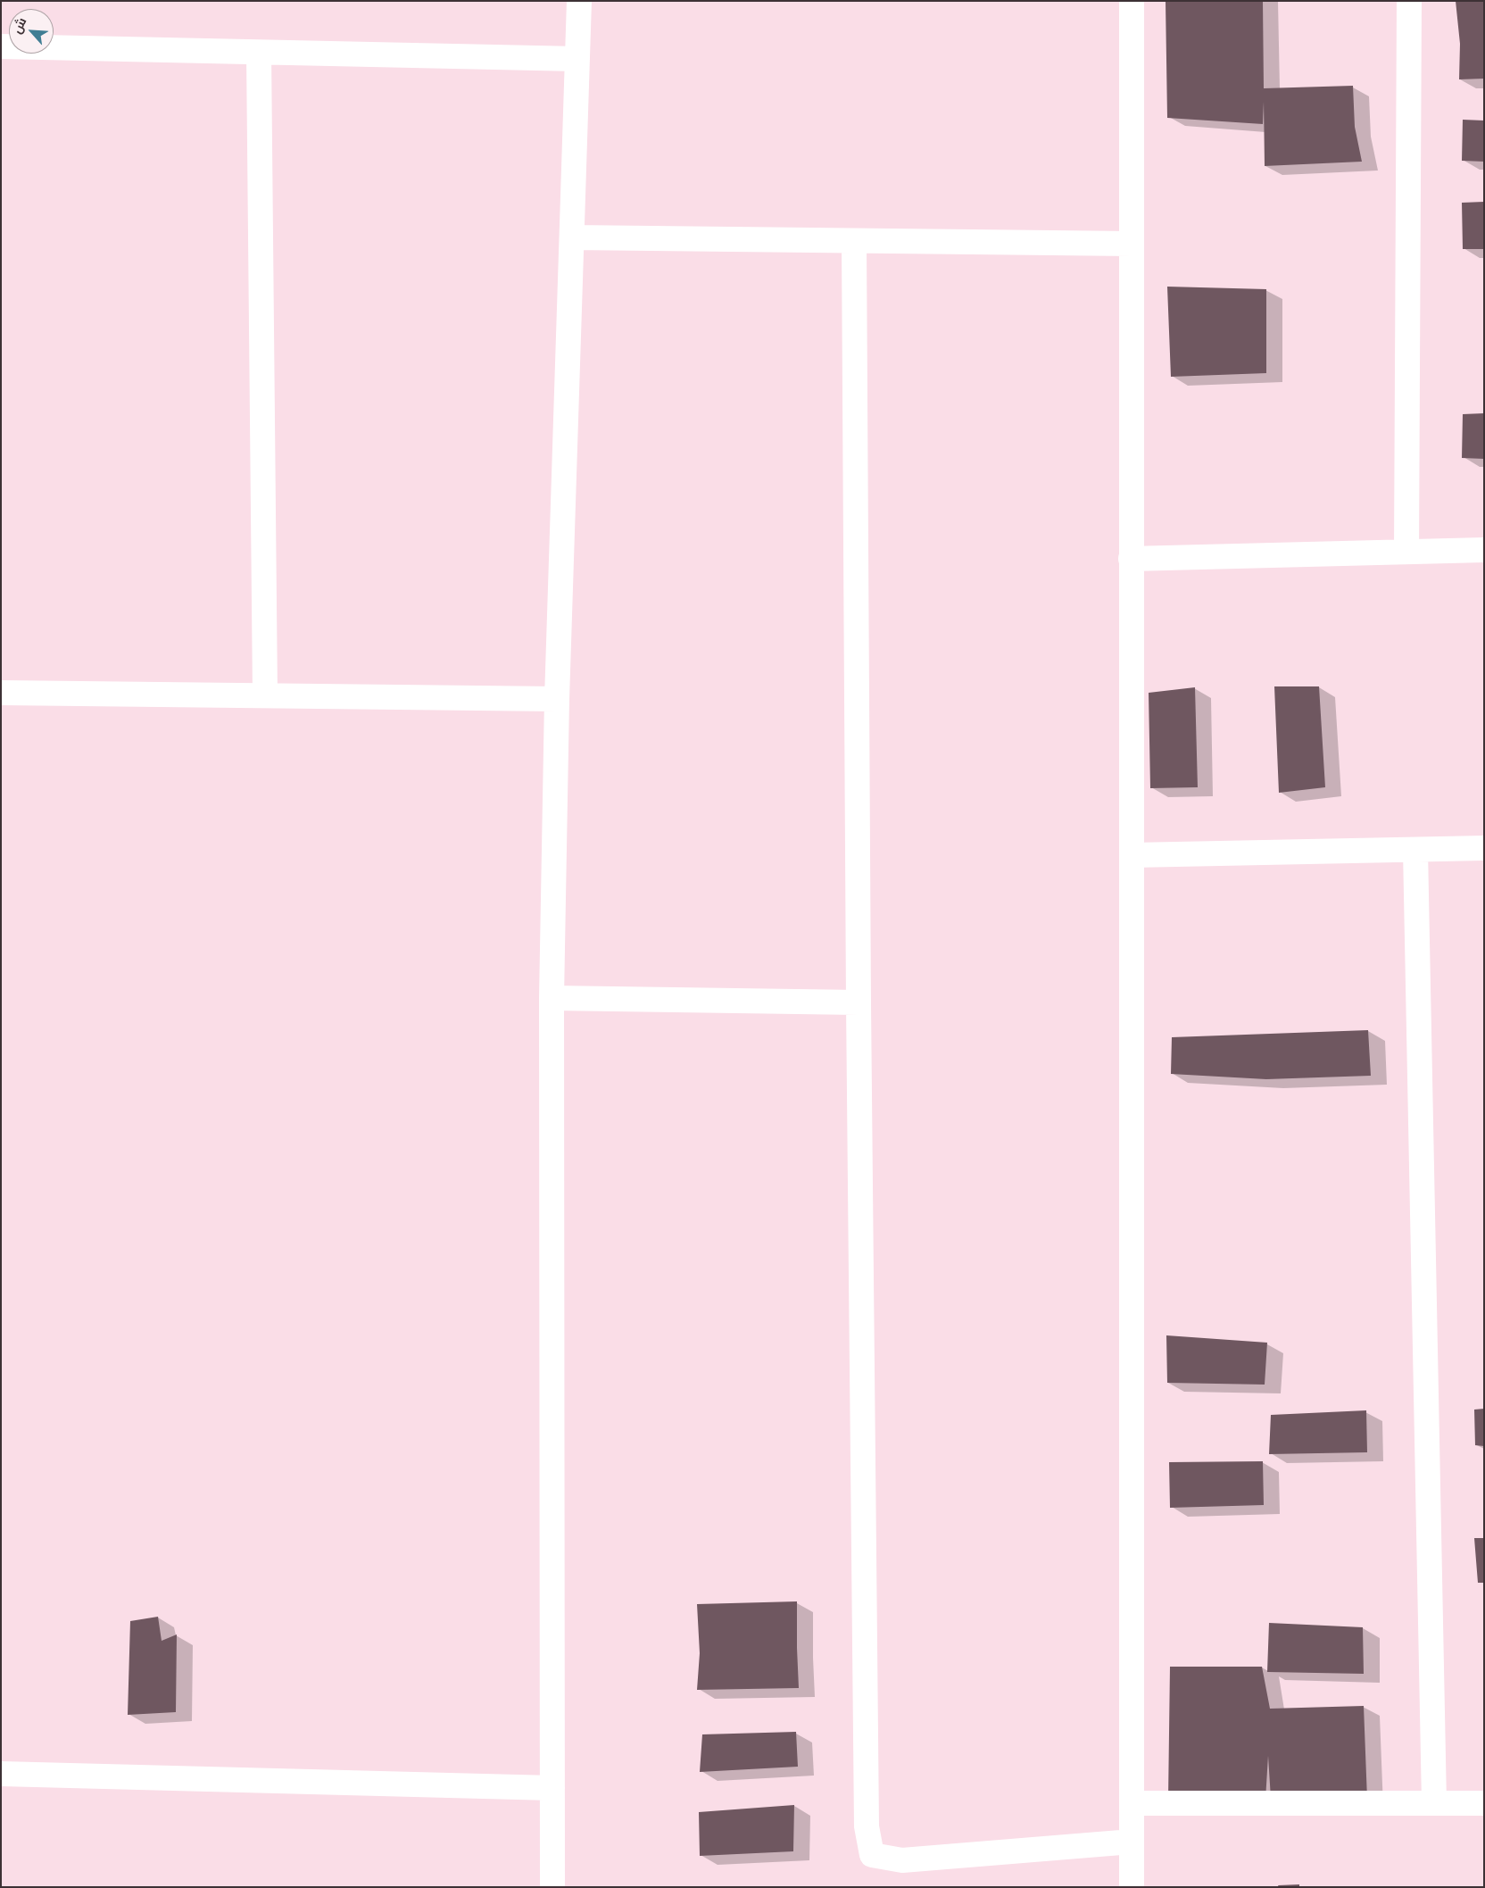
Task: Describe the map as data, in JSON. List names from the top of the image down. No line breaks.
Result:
{"north":"top left"}
